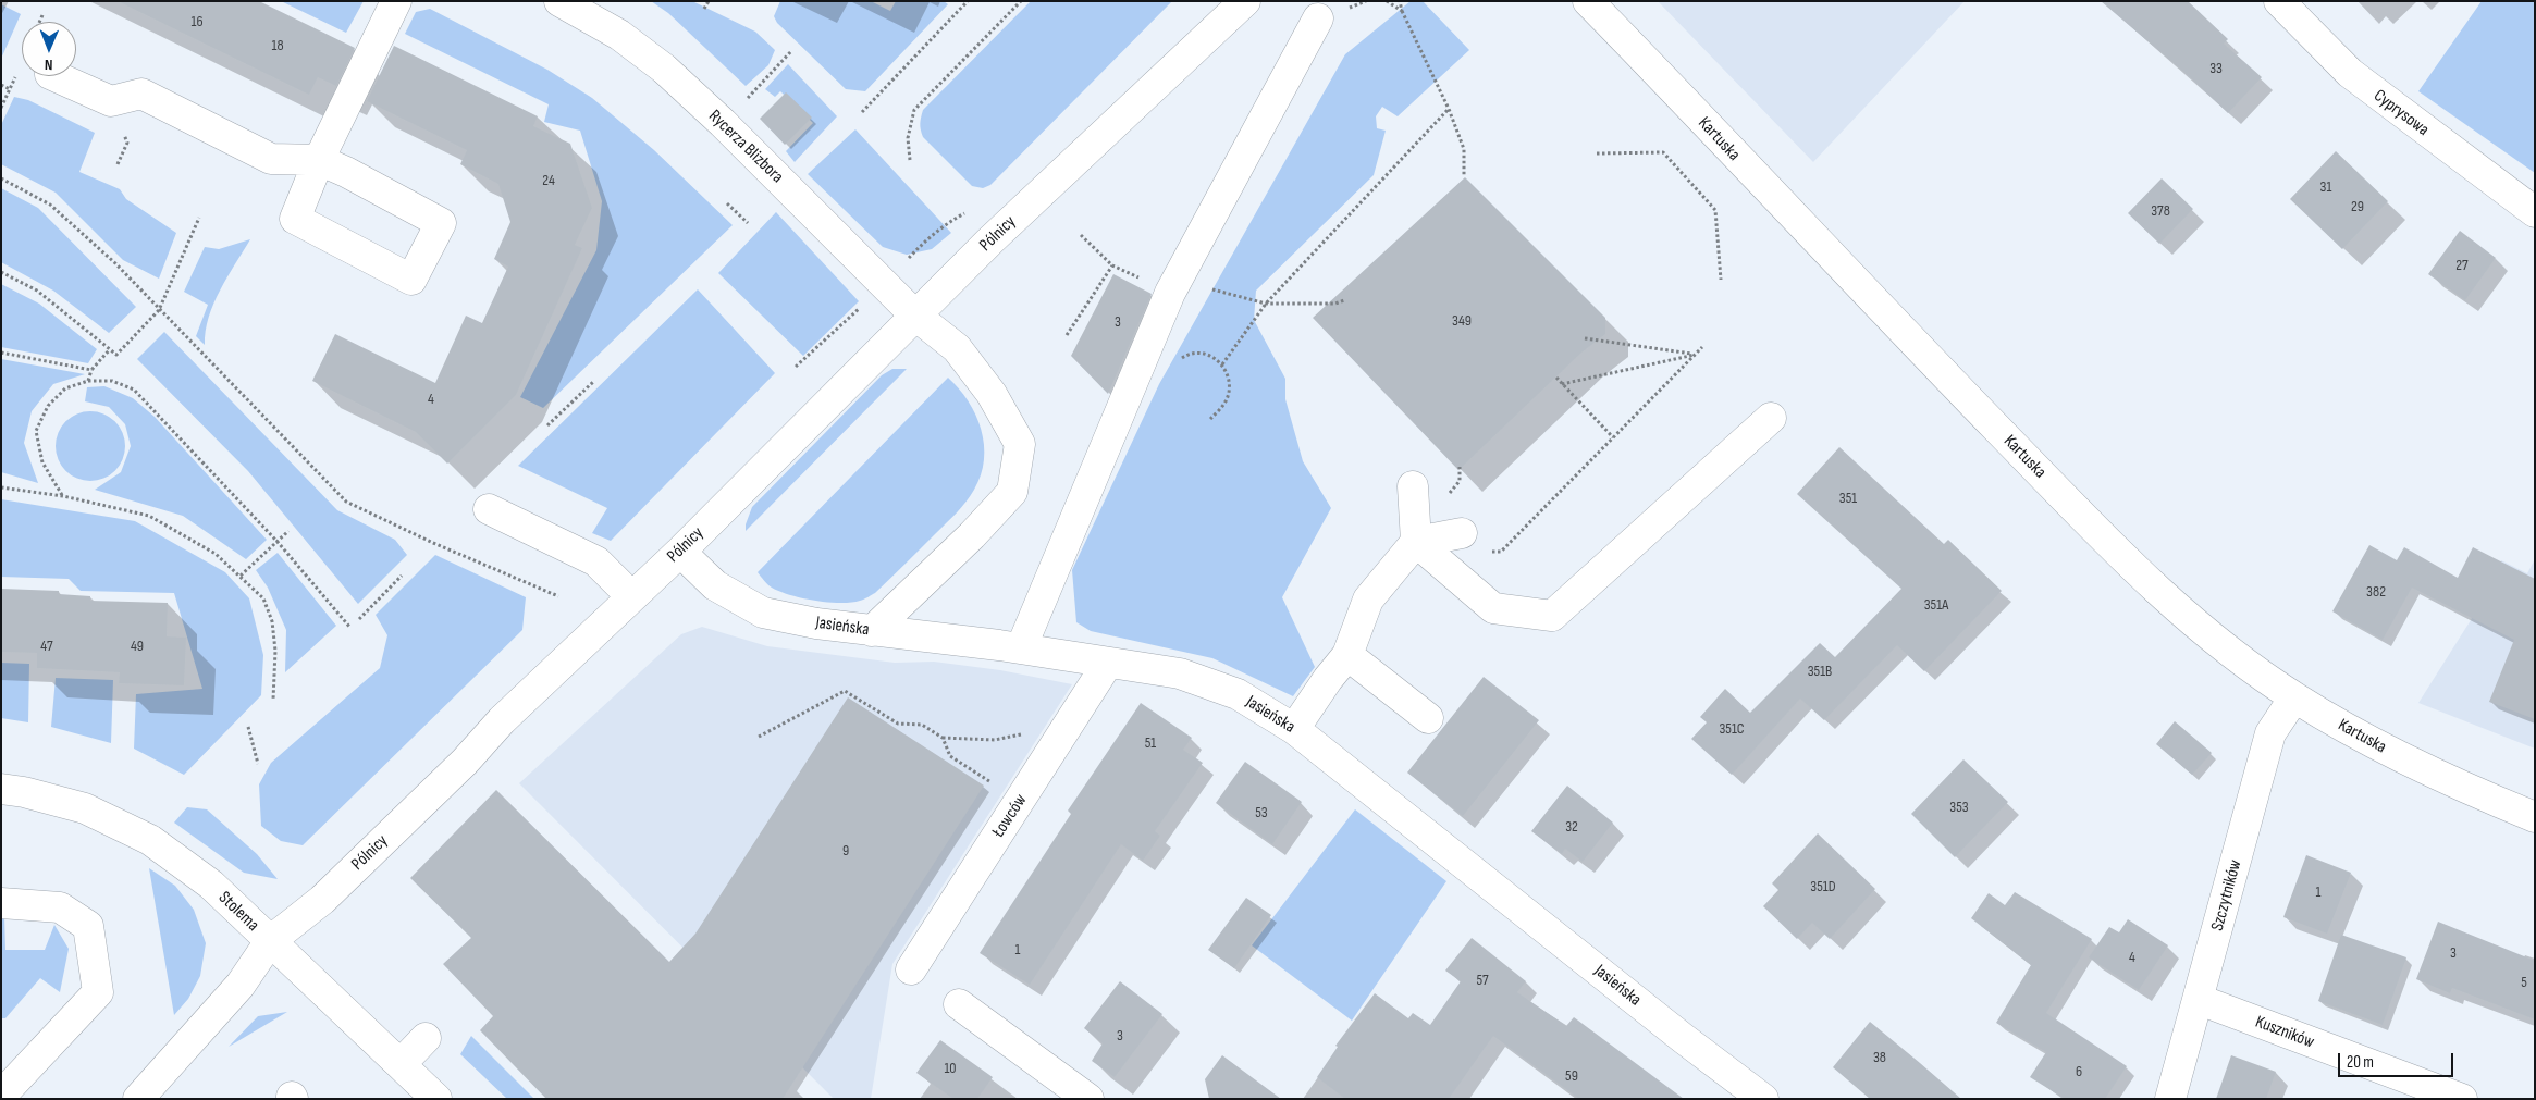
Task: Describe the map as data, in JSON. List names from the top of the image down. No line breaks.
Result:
{"streets":{"street":["Cyprysowa","Kartuska","Rycerza Blizbora","Pólnicy","Jasieńska","Łowców","Szczytników","Stolema","Kuszników"]},"crossings":[["Kartuska","Szczytników"],["Rycerza Blizbora","Pólnicy"],["Rycerza Blizbora","Jasieńska"],["Pólnicy","Jasieńska"],["Pólnicy","Stolema"],["Jasieńska","Łowców"],["Szczytników","Kuszników"]],"house_numbers":["16","18","33","24","31","29","378","27","349","3","4","351","382","351A","47","49","351B","351C","51","353","53","32","9","351D","1","1","3","4","57","5","3","38","10","6","59"],"scale_bar":"20 m","north":"bottom"}
